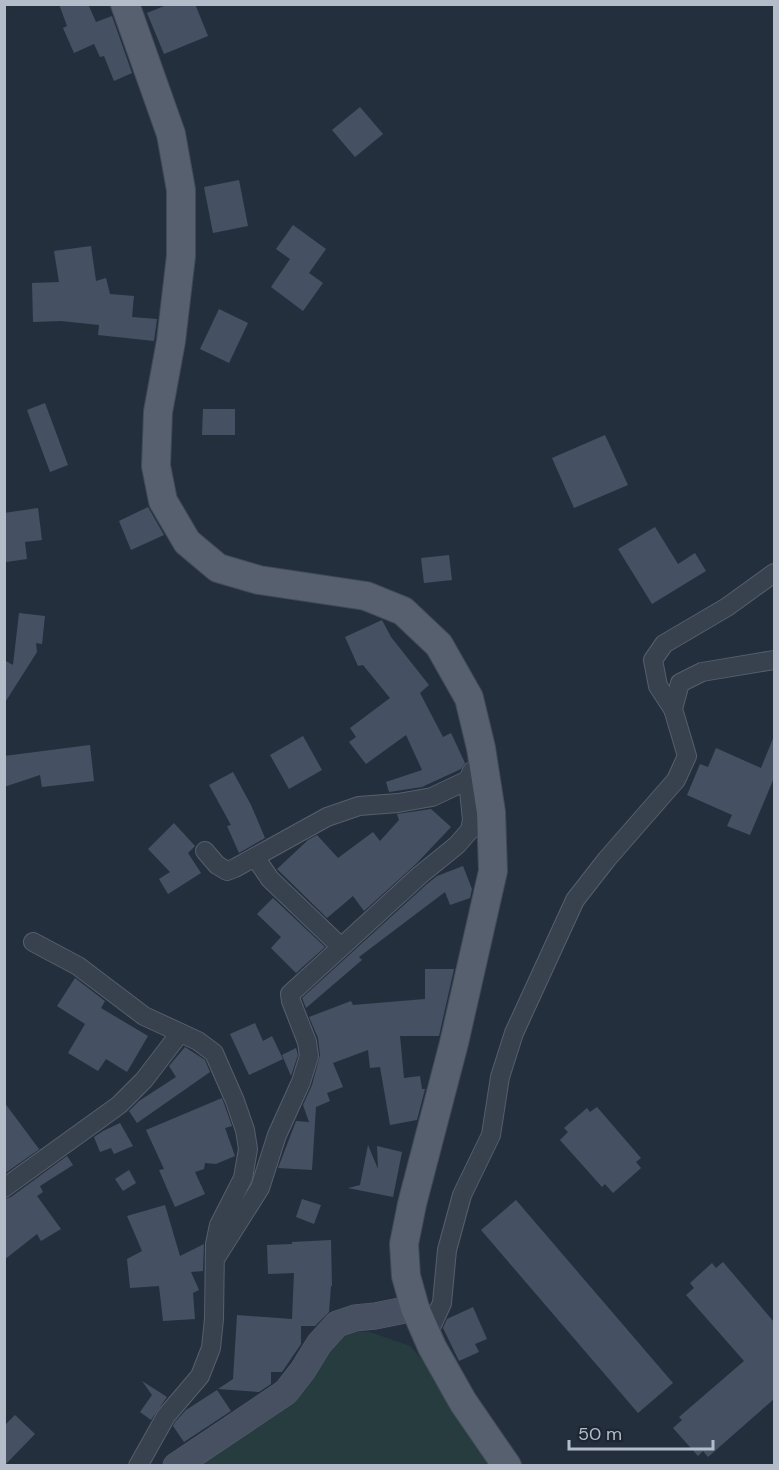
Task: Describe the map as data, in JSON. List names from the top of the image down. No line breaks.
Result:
{"scale_bar":"50 m"}
